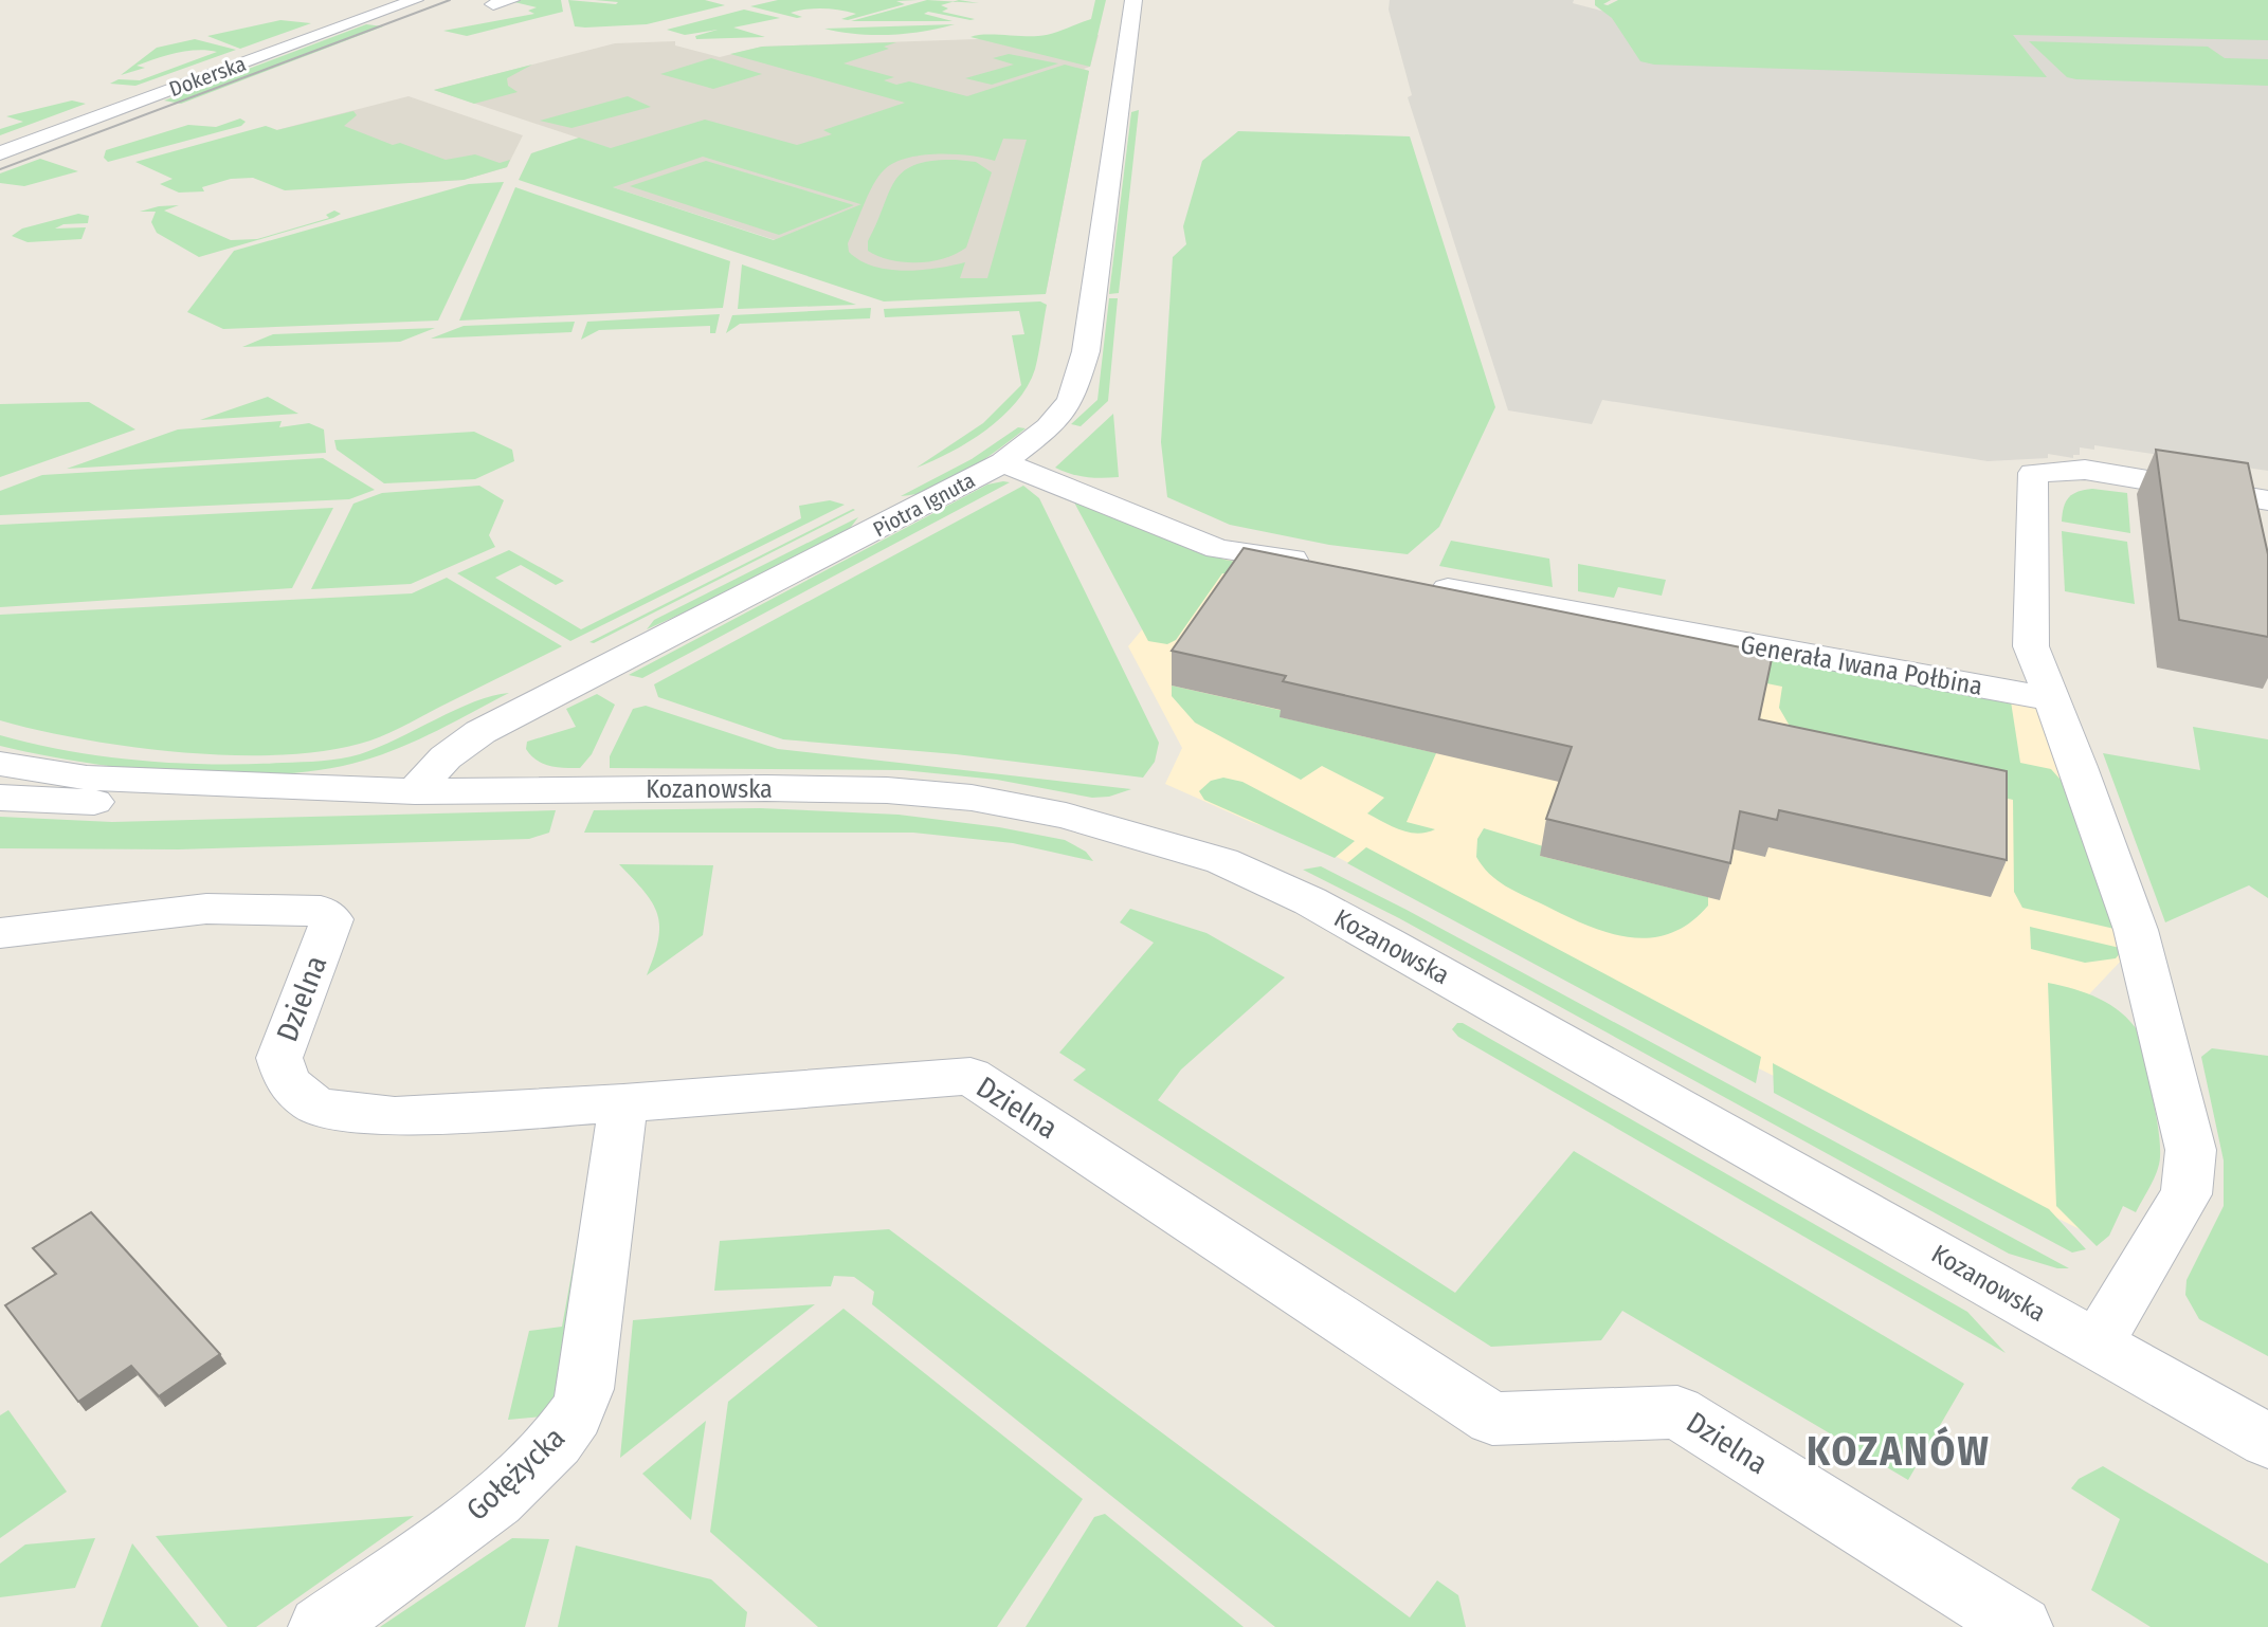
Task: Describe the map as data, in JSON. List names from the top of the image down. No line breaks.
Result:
{"streets":{"street":["Dokerska","Piotra Ignuta","Generała Iwana Połbina","Kozanowska","Dzielna","Gołężycka"]},"crossings":[["Piotra Ignuta","Kozanowska"],["Dzielna","Gołężycka"]],"districts":["KOZANÓW"]}
